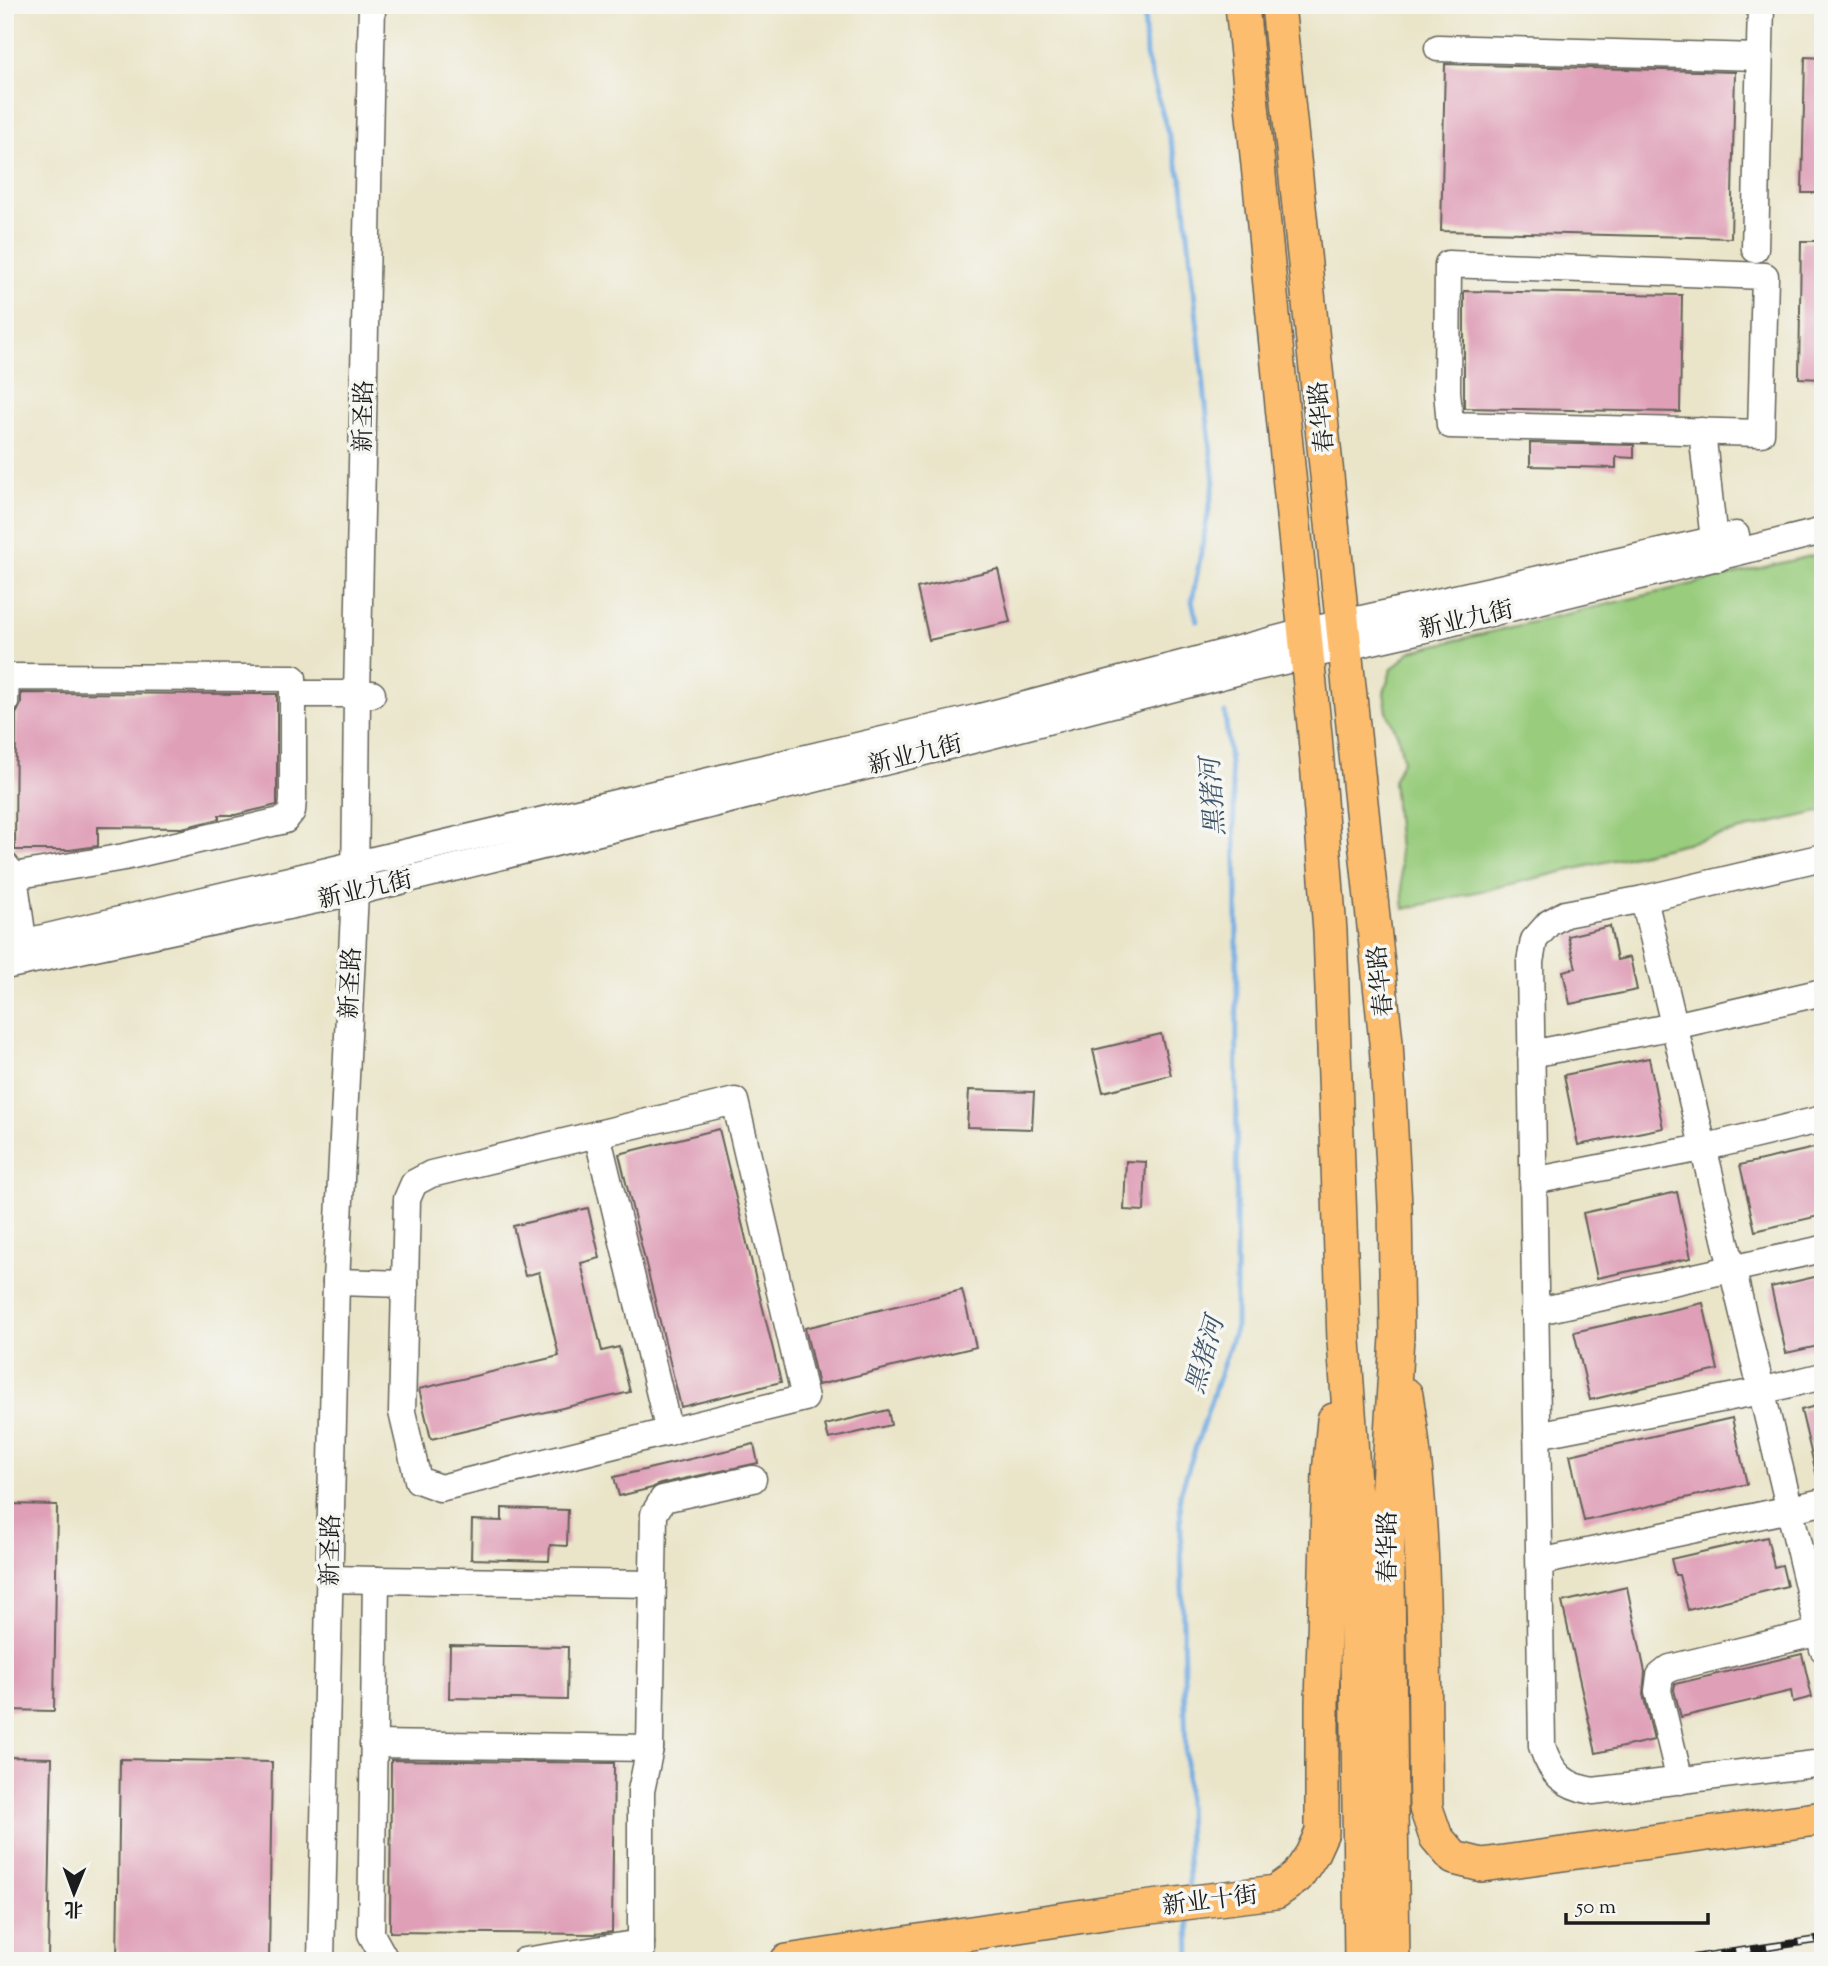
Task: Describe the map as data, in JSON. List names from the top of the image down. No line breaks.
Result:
{"streets":{"main road":["春华路","新业十街"],"street":["新圣路","新业九街"]},"crossings":[["新圣路","新业九街"],["春华路","新业九街"],["春华路","新业十街"]],"water":["黑猪河"],"scale_bar":"50 m","north":"bottom"}
